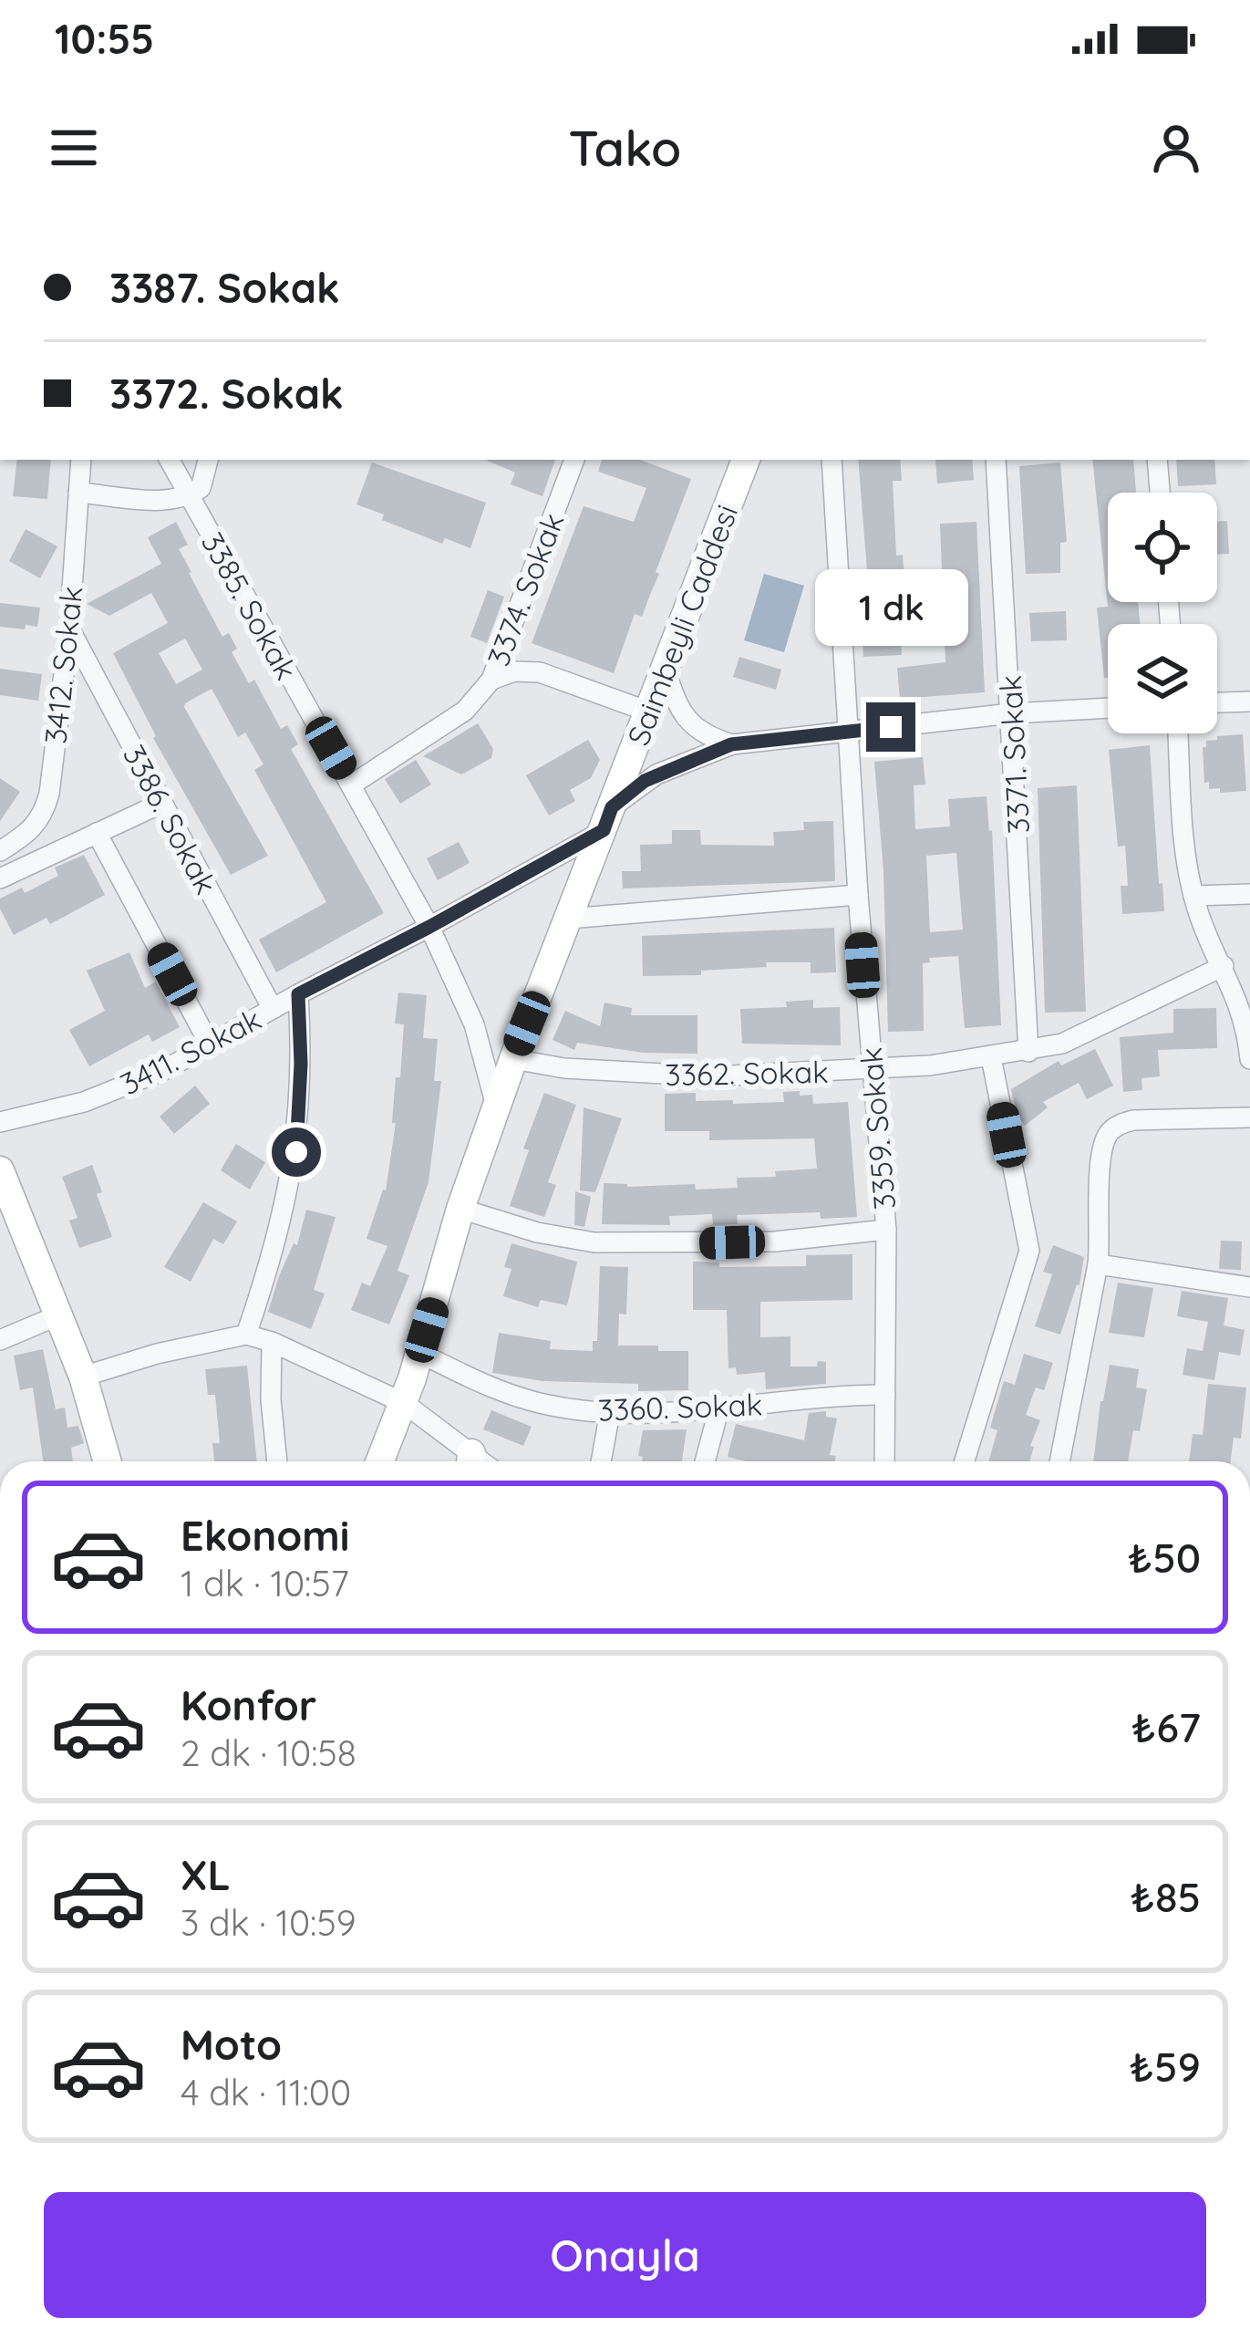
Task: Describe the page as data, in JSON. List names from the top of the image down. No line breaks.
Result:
{"streets":{"main road":["Saimbeyli Caddesi"],"street":["3374. Sokak","3385. Sokak","3412. Sokak","3371. Sokak","3386. Sokak","3411. Sokak","3362. Sokak","3359. Sokak","3360. Sokak"]},"crossings":[["3374. Sokak","3385. Sokak"],["3385. Sokak","Saimbeyli Caddesi"],["3385. Sokak","3411. Sokak"],["Saimbeyli Caddesi","3411. Sokak"],["Saimbeyli Caddesi","3362. Sokak"],["Saimbeyli Caddesi","3360. Sokak"],["3412. Sokak","3386. Sokak"],["3371. Sokak","3411. Sokak"],["3371. Sokak","3362. Sokak"],["3386. Sokak","3411. Sokak"],["3411. Sokak","3359. Sokak"],["3362. Sokak","3359. Sokak"],["3359. Sokak","3360. Sokak"]],"page":{"status":"10:55","header":"Tako","banner":["3387. Sokak","3372. Sokak"],"bubble":"1 dk","list":[{"name":"Ekonomi","note":"1 dk · 10:57","value":"₺50"},{"name":"Konfor","note":"2 dk · 10:58","value":"₺67"},{"name":"XL","note":"3 dk · 10:59","value":"₺85"},{"name":"Moto","note":"4 dk · 11:00","value":"₺59"}],"buttons":"Onayla"}}
